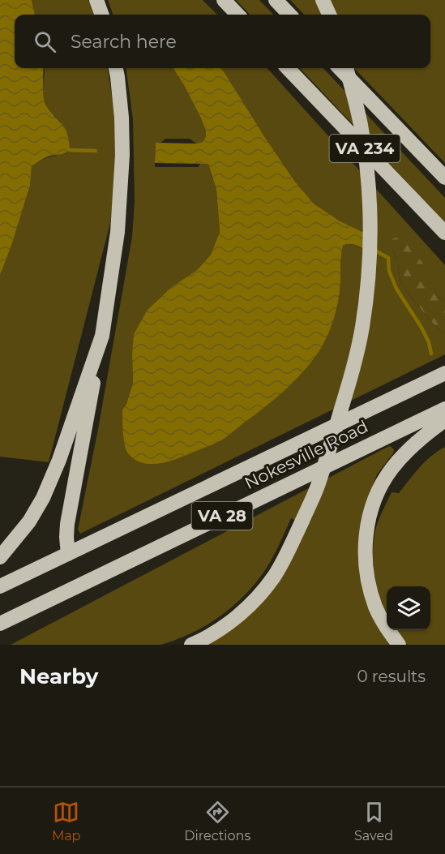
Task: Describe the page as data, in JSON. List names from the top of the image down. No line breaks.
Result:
{"streets":{"highway":["VA 234","Nokesville Road","VA 28"]},"page":{"search":"Search here","heading":["Nearby","0 results"],"nav":["Map","Directions","Saved"]}}
